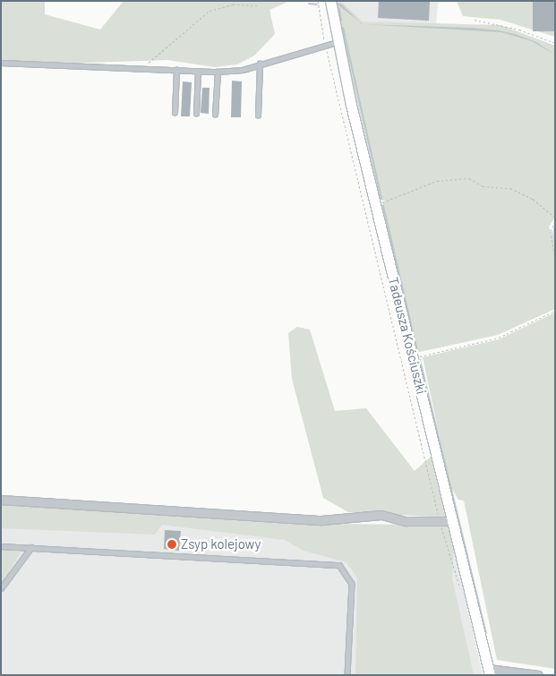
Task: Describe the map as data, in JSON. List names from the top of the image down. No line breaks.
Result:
{"streets":{"main road":["Tadeusza Kościuszki"]},"places":["Zsyp kolejowy"]}
